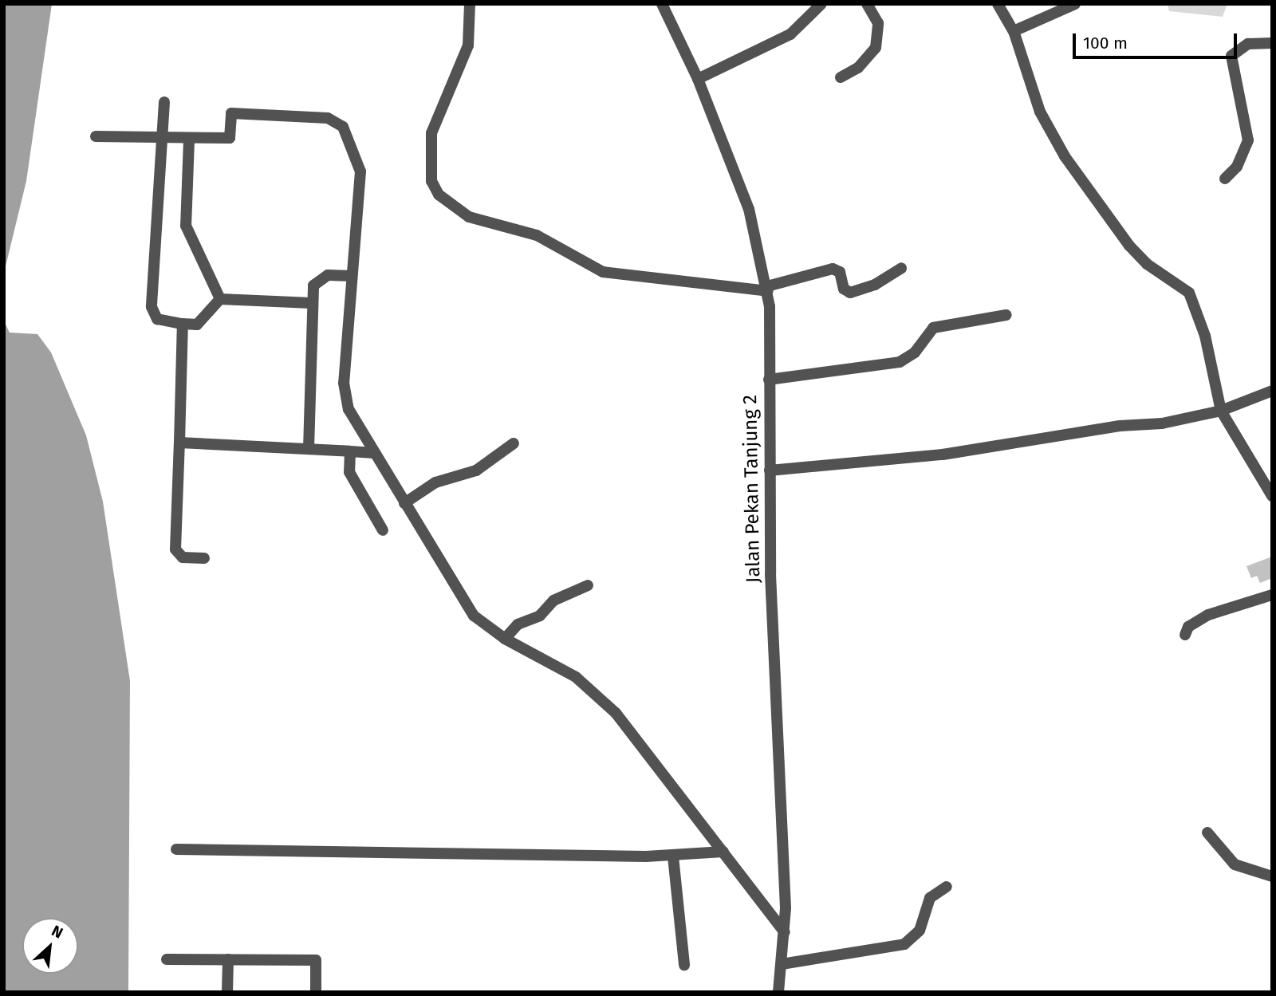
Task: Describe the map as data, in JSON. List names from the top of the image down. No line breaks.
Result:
{"streets":{"street":["Jalan Pekan Tanjung 2"]},"scale_bar":"100 m","north":"top right"}
